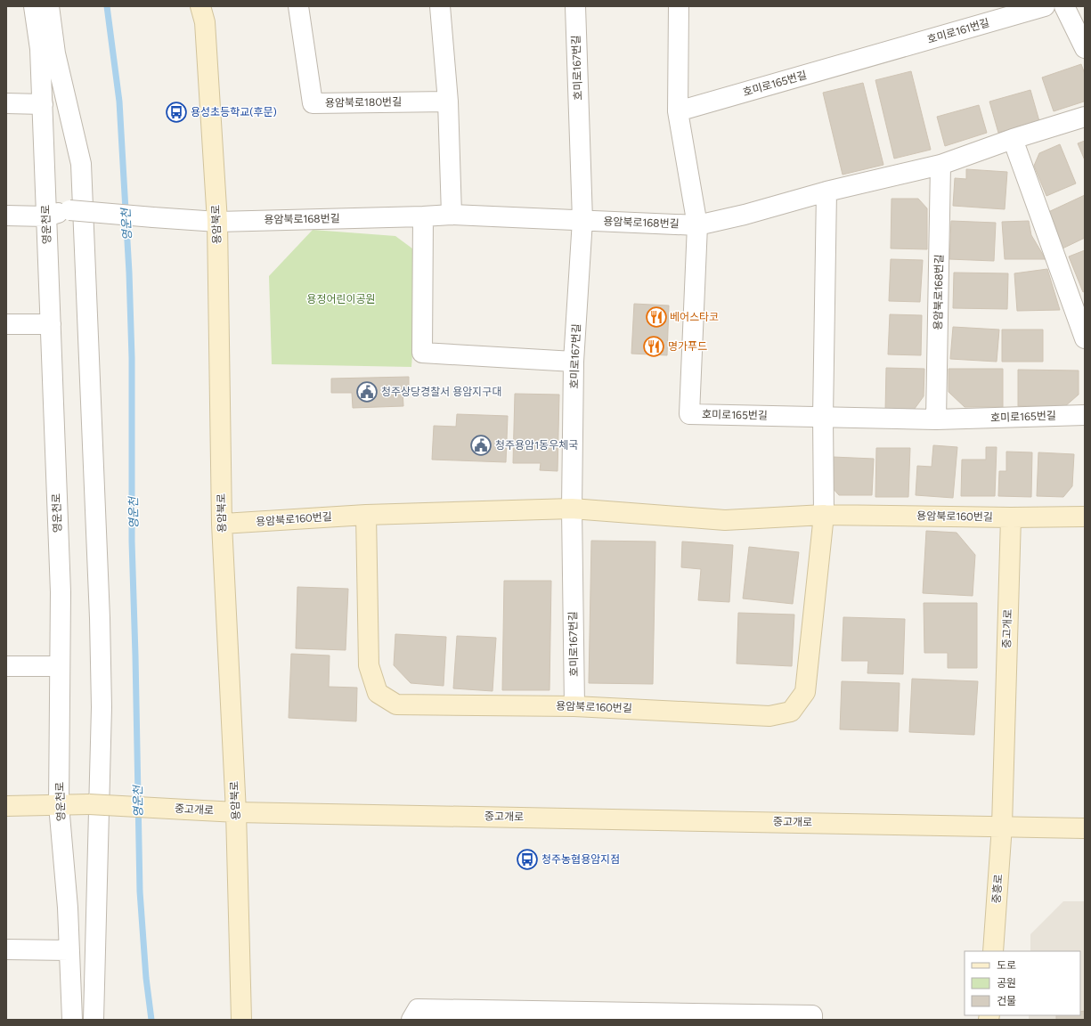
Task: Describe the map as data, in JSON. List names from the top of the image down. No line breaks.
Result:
{"streets":{"street":["호미로161번길","호미로167번길","호미로165번길","용암북로180번길","용암북로168번길","영운천로","용암북로","용암북로160번길","중고개로","중흥로"]},"crossings":[["호미로161번길","호미로165번길"],["호미로167번길","용암북로168번길"],["호미로167번길","용암북로160번길"],["호미로165번길","용암북로168번길"],["용암북로168번길","영운천로"],["용암북로168번길","용암북로"],["영운천로","중고개로"],["용암북로","용암북로160번길"],["용암북로","중고개로"],["용암북로160번길","중고개로"],["중고개로","중흥로"]],"water":["영운천"],"parks":["용정어린이공원"],"places":{"bus stop":["용성초등학교(후문)","청주농협용암지점"],"restaurant":["베어스타코","명가푸드"],"public building":["청주상당경찰서 용암지구대","청주용암1동우체국"]},"legend":["도로","공원","건물"]}
